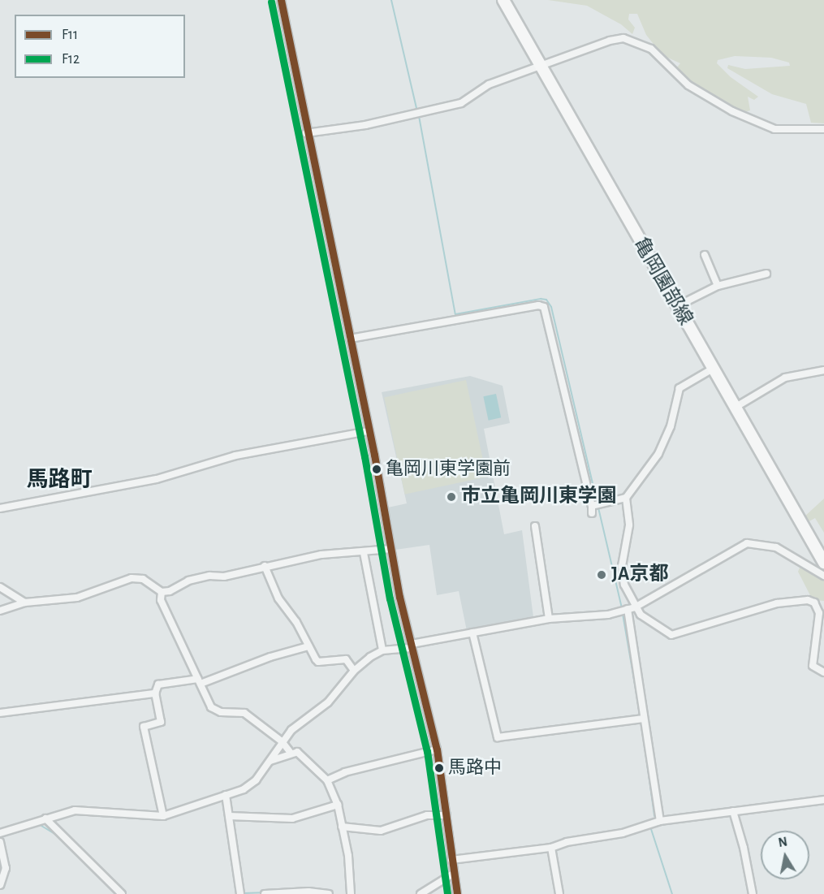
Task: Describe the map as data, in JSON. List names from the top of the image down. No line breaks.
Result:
{"streets":{"main road":["亀岡園部線"]},"districts":["馬路町"],"places":["亀岡川東学園前","市立亀岡川東学園","JA京都","馬路中"],"lines":["transit line F11","transit line F12"],"legend":["F11","F12"],"north":"top"}
